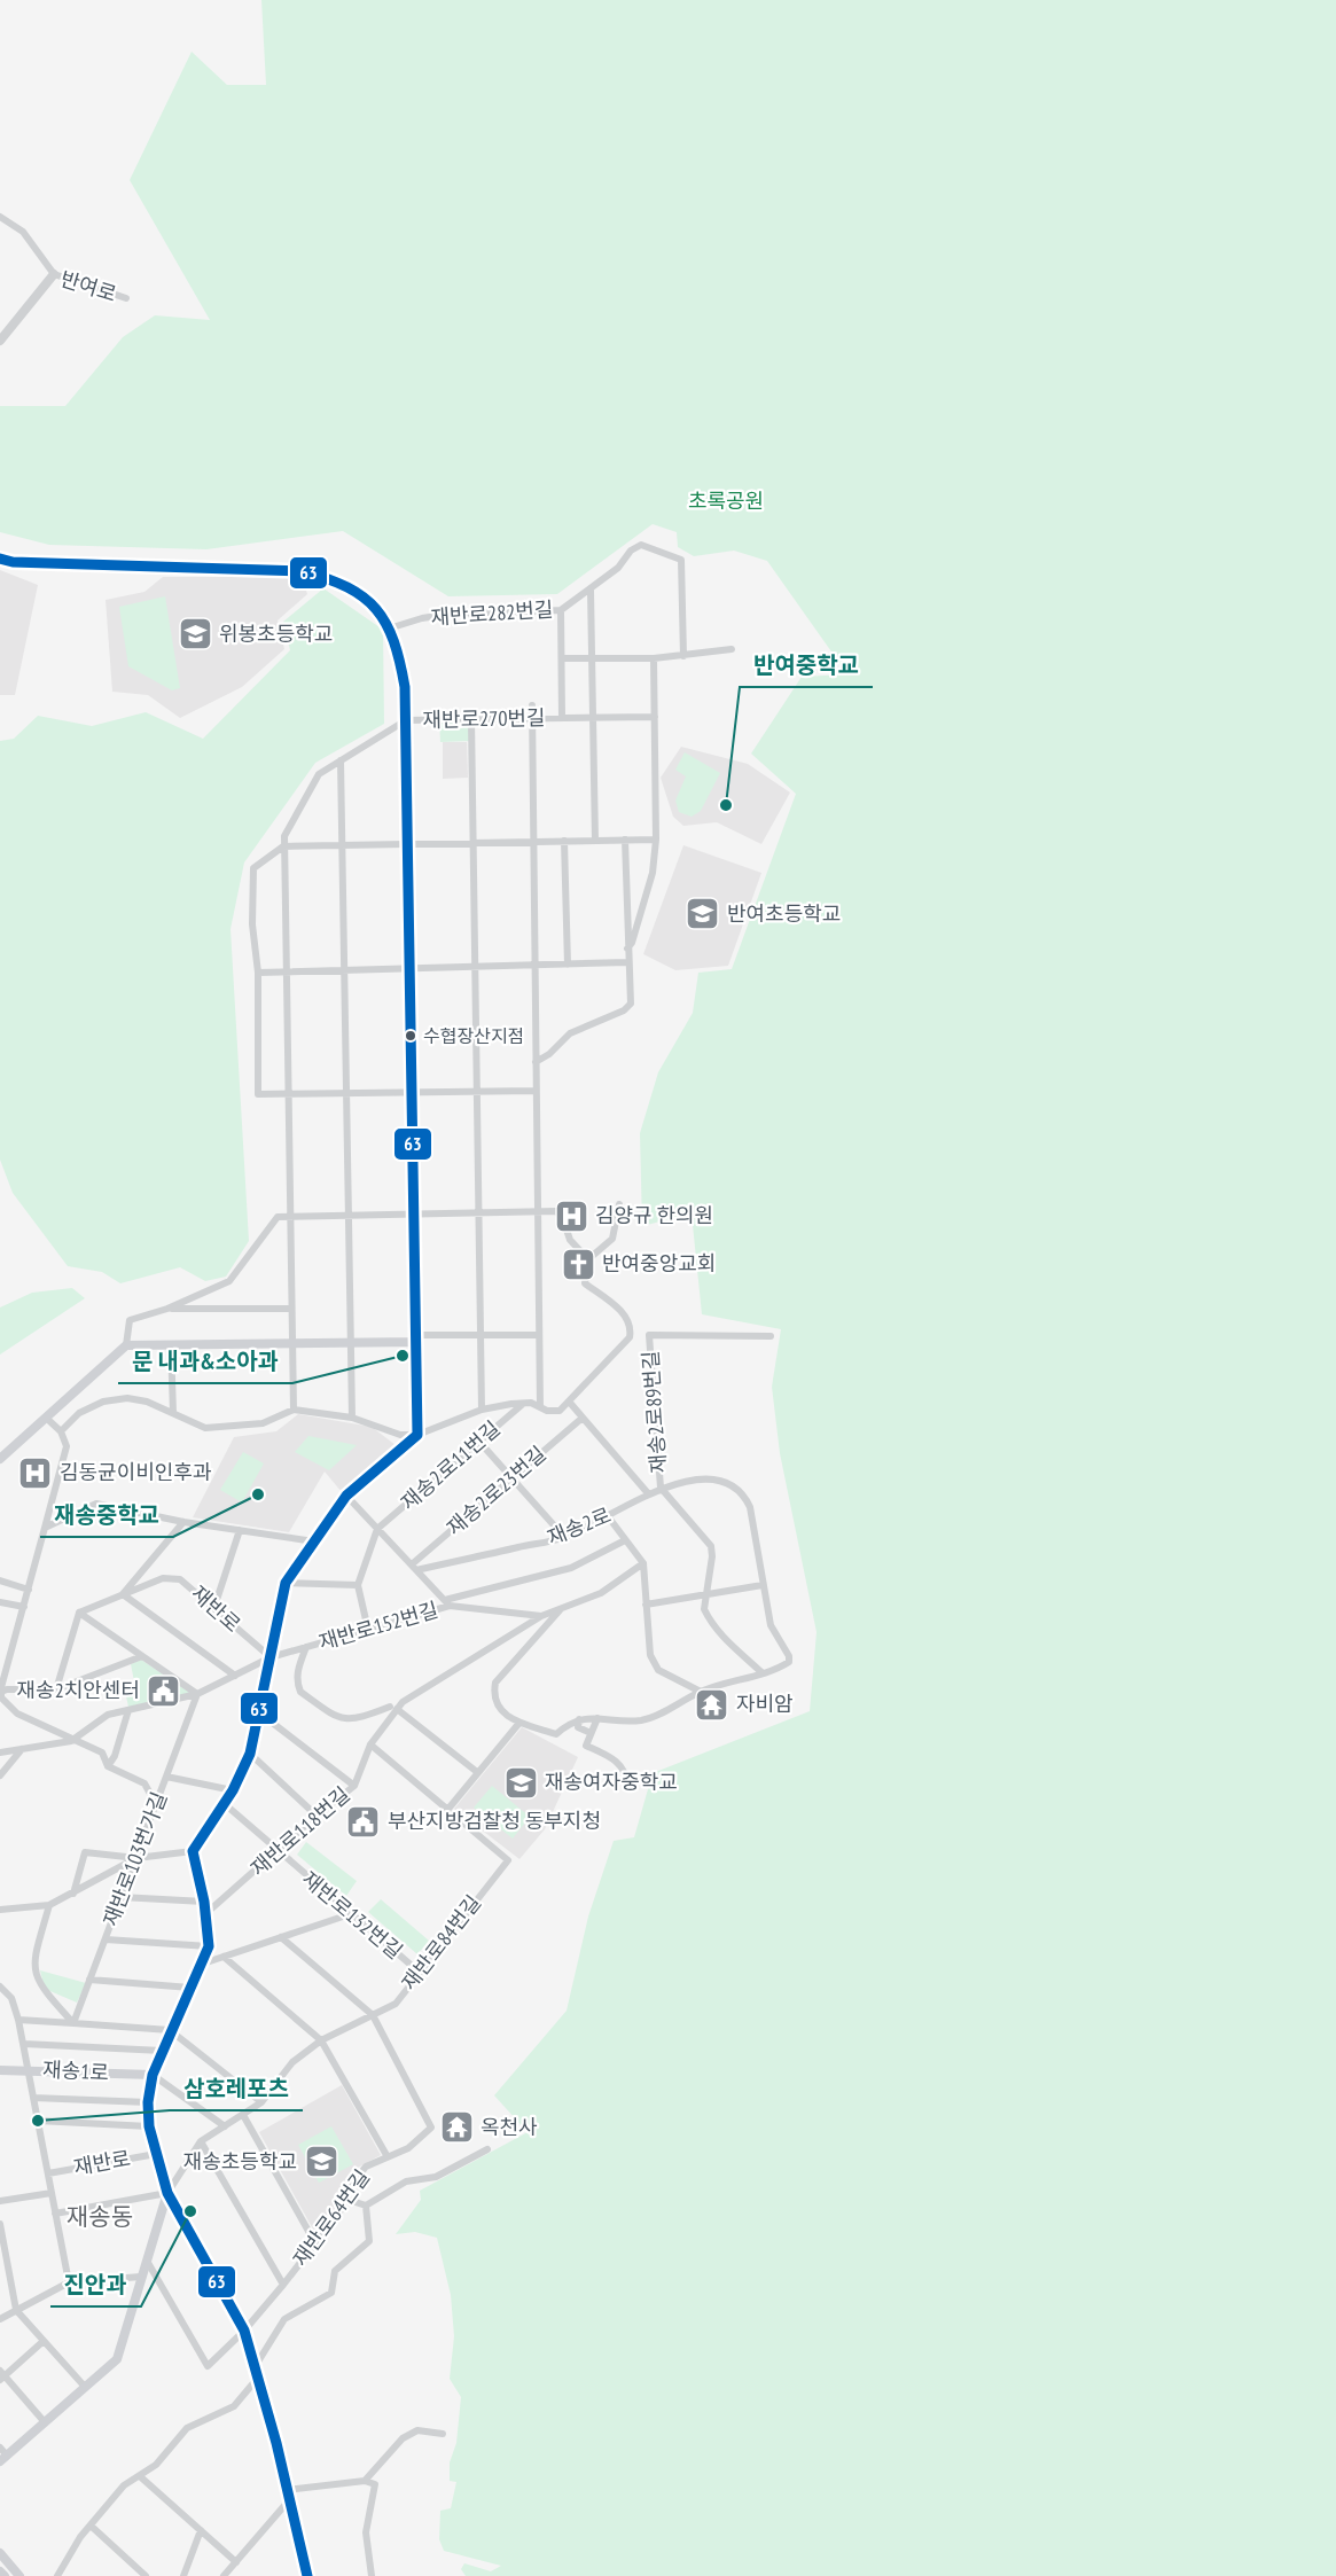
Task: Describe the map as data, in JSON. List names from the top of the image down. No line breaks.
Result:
{"streets":{"main road":["재반로","재송1로"],"street":["반여로","재반로282번길","재반로270번길","재송2로89번길","재송2로11번길","재송2로23번길","재송2로","재반로152번길","재반로118번길","재반로103번가길","재반로132번길","재반로84번길","재반로64번길"]},"crossings":[["재반로282번길","재반로270번길"],["재송2로89번길","재송2로"],["재송2로23번길","재송2로"],["재반로","재반로152번길"],["재반로","재반로118번길"],["재반로","재반로84번길"],["재반로","재송1로"],["재반로","재반로64번길"],["재반로152번길","재반로118번길"],["재반로152번길","재반로103번가길"],["재반로118번길","재반로132번길"],["재반로132번길","재반로84번길"],["재반로84번길","재반로64번길"]],"districts":["재송동"],"parks":["초록공원"],"places":{"school or university":["위봉초등학교","반여초등학교","재송여자중학교","재송초등학교"],"other":["반여중학교","수협장산지점","문 내과&소아과","재송중학교","삼호레포츠","진안과"],"hospital":["김양규 한의원","김동균이비인후과"],"church":["반여중앙교회"],"public building":["재송2치안센터","부산지방검찰청 동부지청"],"temple":["자비암","옥천사"]},"lines":["transit line 63"]}
